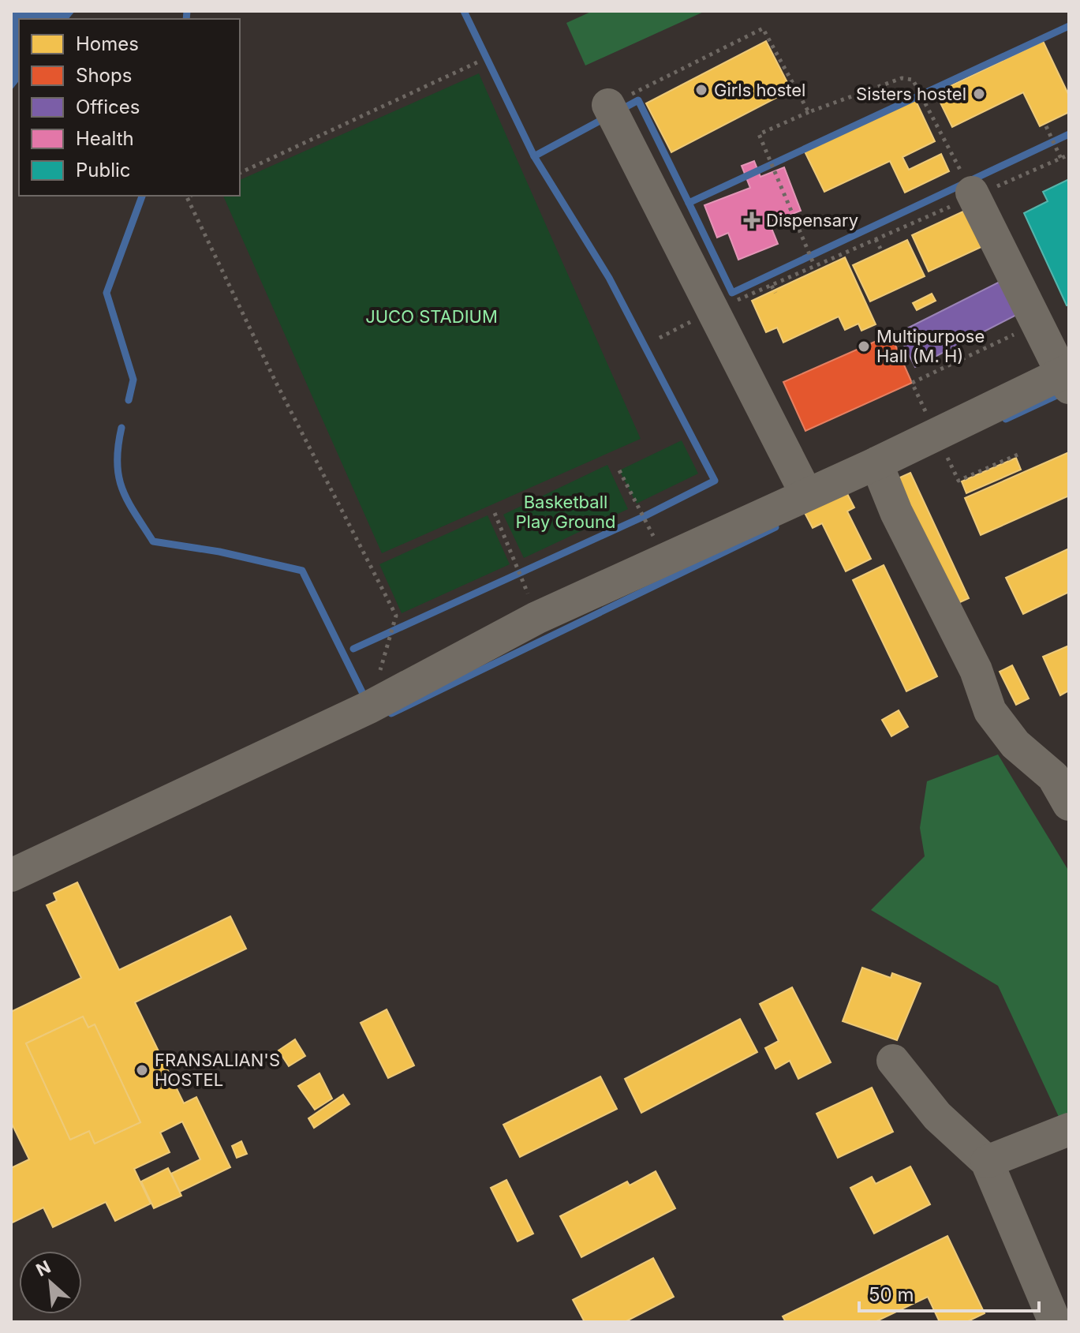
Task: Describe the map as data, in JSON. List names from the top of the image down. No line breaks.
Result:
{"parks":["JUCO STADIUM","Basketball Play Ground"],"places":{"other":["Girls hostel","Sisters hostel","Multipurpose Hall (M. H)","FRANSALIAN'S HOSTEL"],"health":["Dispensary"]},"legend":["Homes","Shops","Offices","Health","Public"],"scale_bar":"50 m","north":"top left"}
